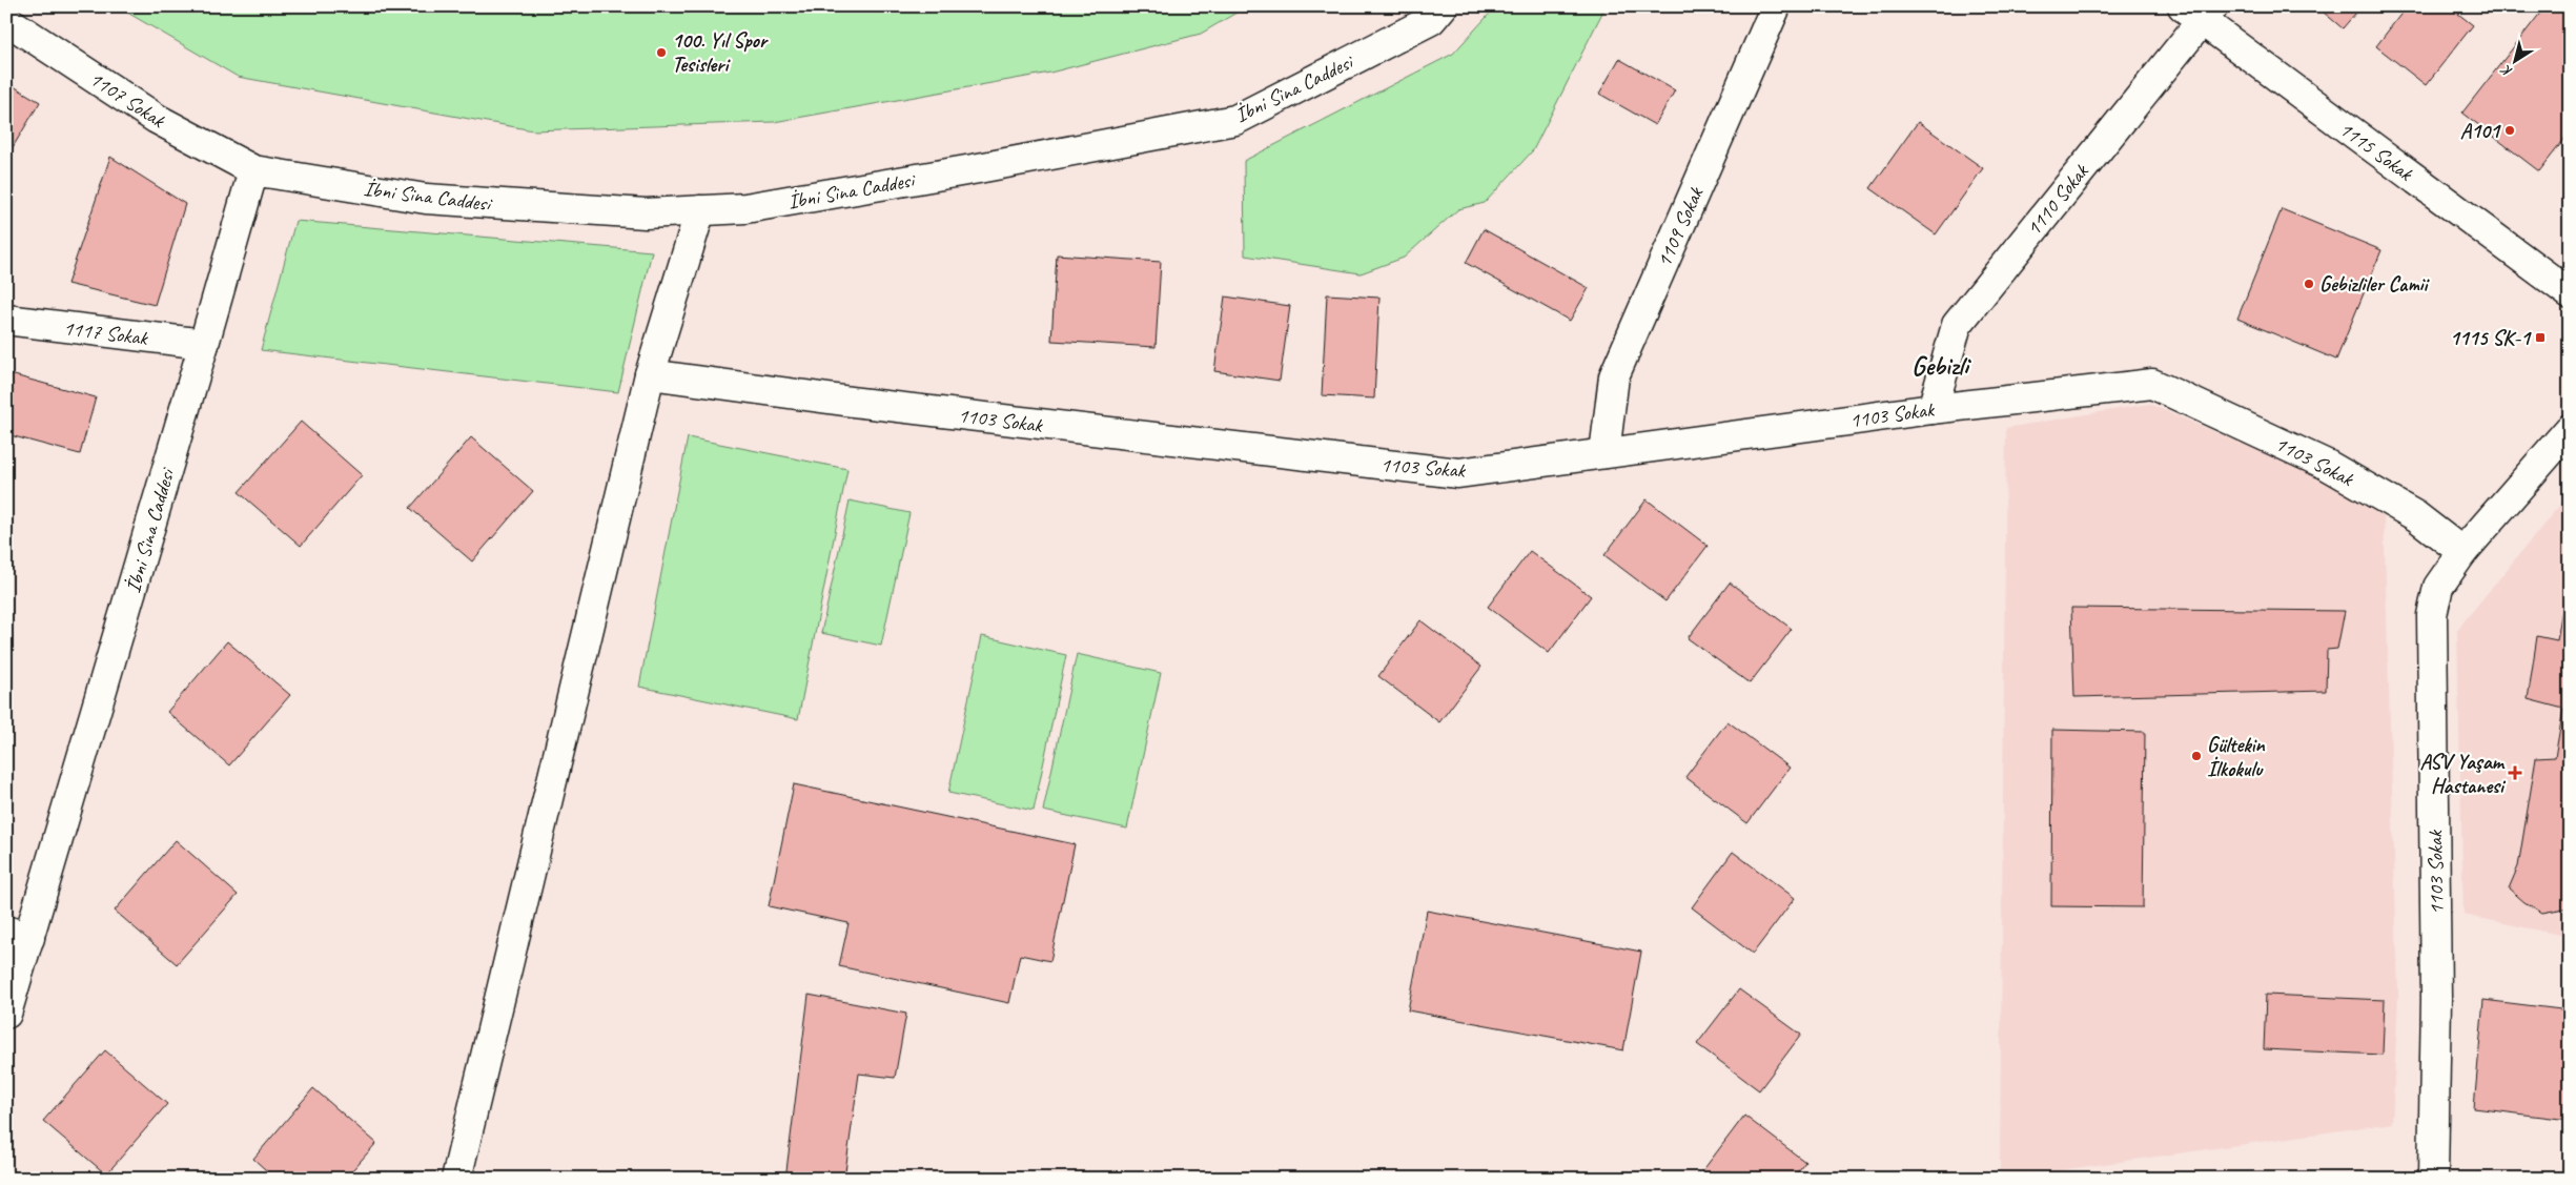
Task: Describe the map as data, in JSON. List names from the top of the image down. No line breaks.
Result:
{"streets":{"street":["İbni Sina Caddesi","1107 Sokak","1115 Sokak","1110 Sokak","1109 Sokak","1117 Sokak","1103 Sokak"]},"crossings":[["İbni Sina Caddesi","1107 Sokak"],["İbni Sina Caddesi","1117 Sokak"],["1115 Sokak","1110 Sokak"],["1110 Sokak","1103 Sokak"],["1109 Sokak","1103 Sokak"]],"districts":["Gebizli"],"places":{"other":["100. Yıl Spor Tesisleri","A101","Gebizliler Camii","Gültekin İlkokulu"],"transit":["1115 SK-1"],"health":["ASV Yaşam Hastanesi"]},"north":"bottom left"}
